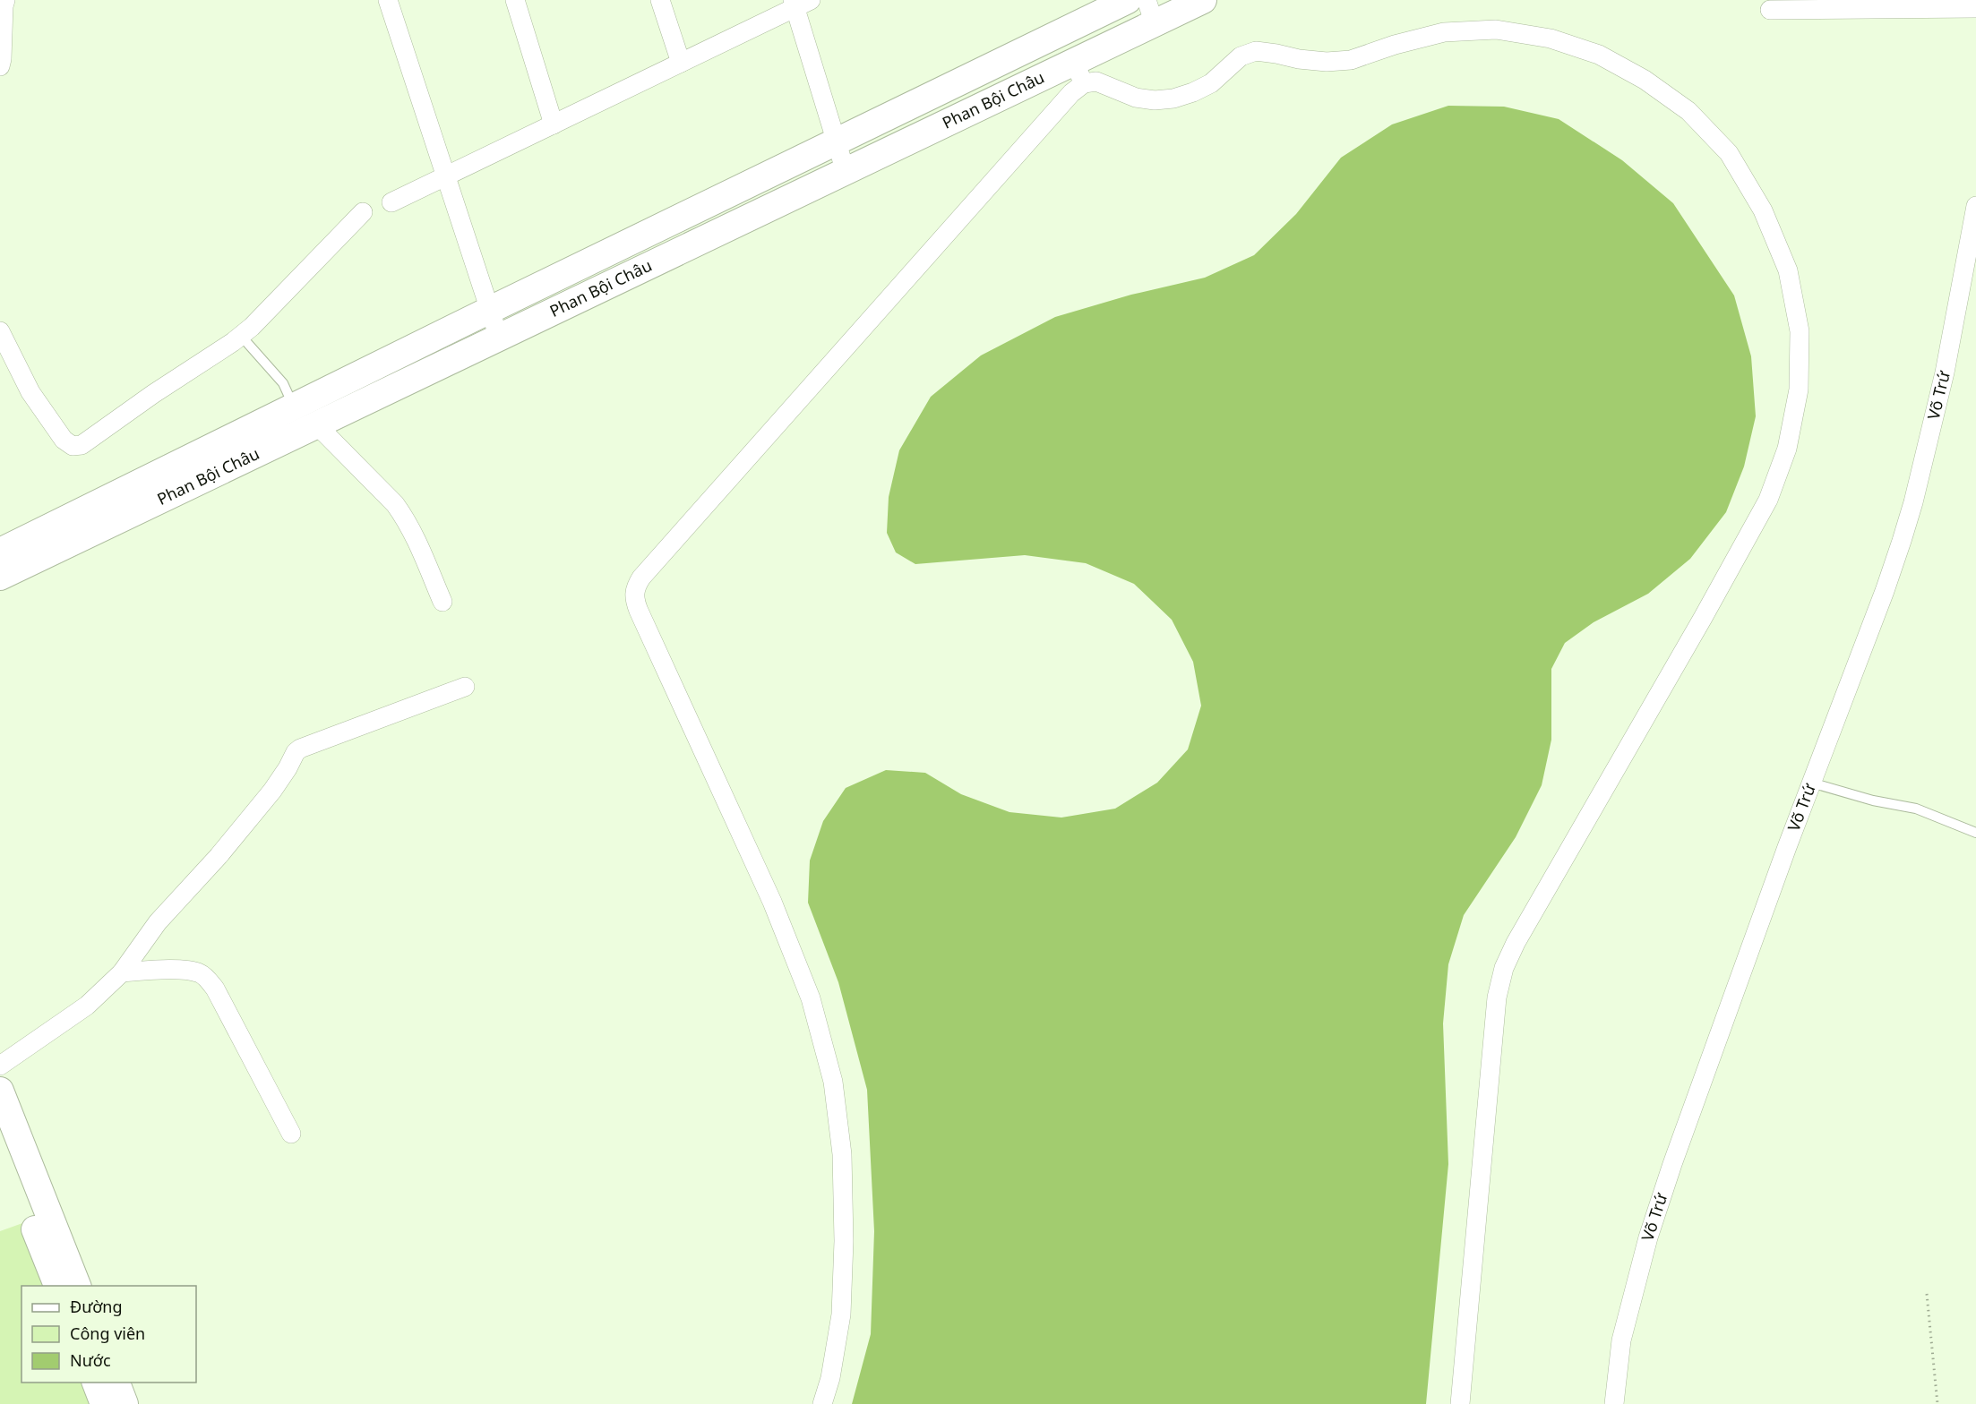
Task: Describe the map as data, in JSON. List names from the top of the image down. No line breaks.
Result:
{"streets":{"street":["Phan Bội Châu","Võ Trứ"]},"legend":["Đường","Công viên","Nước"]}
